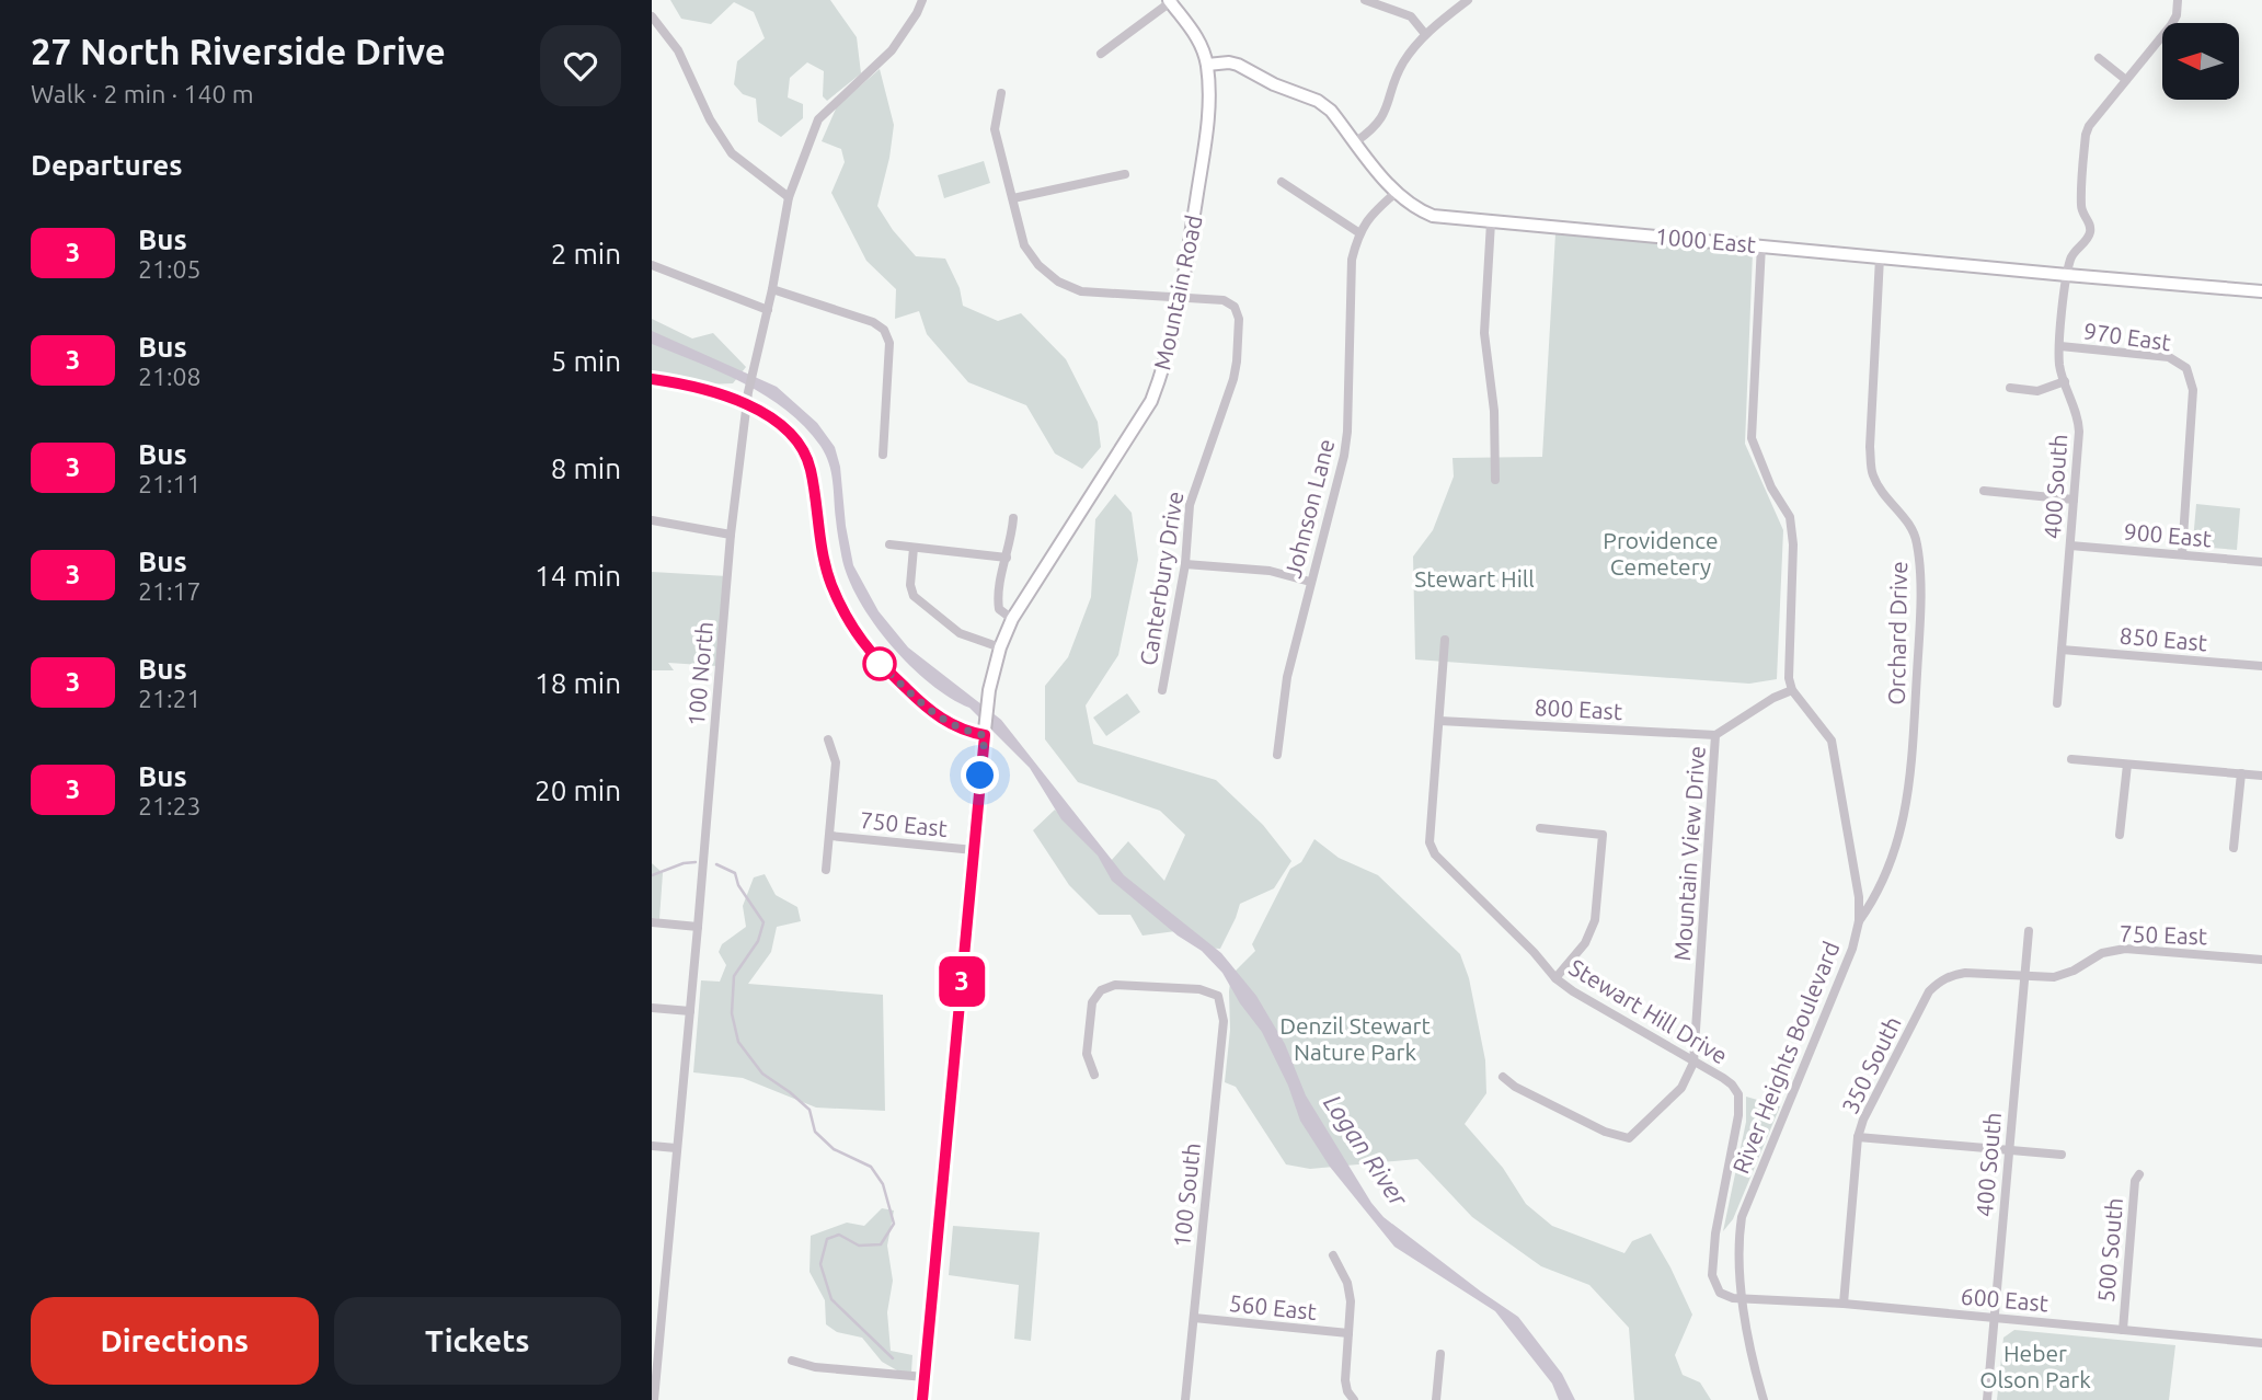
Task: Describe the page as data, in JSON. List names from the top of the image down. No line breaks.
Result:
{"streets":{"street":["1000 East","Mountain Road","970 East","400 South","Johnson Lane","900 East","Canterbury Drive","Orchard Drive","850 East","100 North","800 East","750 East","Mountain View Drive","Stewart Hill Drive","River Heights Boulevard","350 South","100 South","500 South","600 East","560 East"]},"crossings":[["1000 East","Mountain Road"],["1000 East","400 South"],["1000 East","Orchard Drive"],["Mountain Road","Canterbury Drive"],["Mountain Road","750 East"],["970 East","400 South"],["970 East","900 East"],["400 South","900 East"],["400 South","850 East"],["400 South","750 East"],["400 South","350 South"],["400 South","600 East"],["Orchard Drive","River Heights Boulevard"],["800 East","Mountain View Drive"],["800 East","Stewart Hill Drive"],["750 East","350 South"],["Mountain View Drive","Stewart Hill Drive"],["Mountain View Drive","River Heights Boulevard"],["Stewart Hill Drive","River Heights Boulevard"],["Stewart Hill Drive","600 East"],["River Heights Boulevard","600 East"],["350 South","600 East"],["100 South","560 East"],["500 South","600 East"]],"water":["Logan River"],"parks":["Providence Cemetery","Stewart Hill","Denzil Stewart Nature Park","Heber Olson Park"],"lines":["bus line 3"],"north":"left","page":{"heading":[["27 North Riverside Drive","Walk · 2 min · 140 m"],"Departures"],"on_map":"3","list":[{"mark":"3","name":"Bus","note":"21:05","value":"2 min"},{"mark":"3","name":"Bus","note":"21:08","value":"5 min"},{"mark":"3","name":"Bus","note":"21:11","value":"8 min"},{"mark":"3","name":"Bus","note":"21:17","value":"14 min"},{"mark":"3","name":"Bus","note":"21:21","value":"18 min"},{"mark":"3","name":"Bus","note":"21:23","value":"20 min"}],"buttons":["Directions","Tickets"]}}
